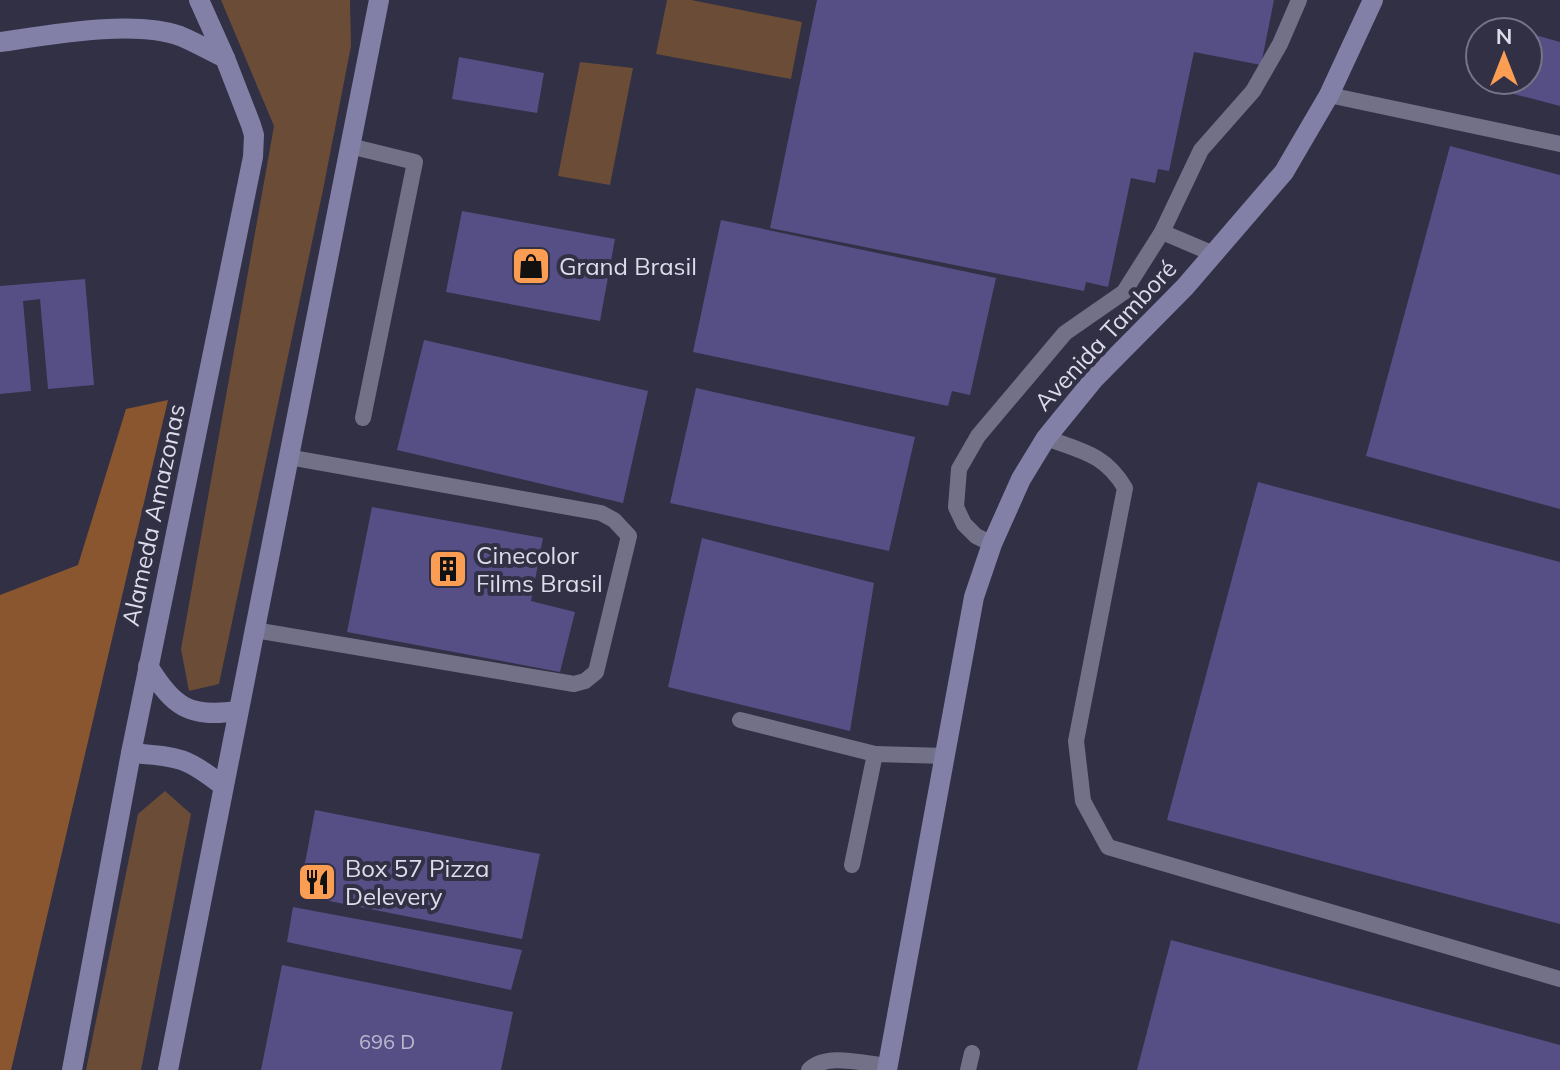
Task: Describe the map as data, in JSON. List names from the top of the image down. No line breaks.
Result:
{"streets":{"main road":["Avenida Tamboré","Alameda Amazonas"]},"places":{"shop":["Grand Brasil"],"building":["Cinecolor Films Brasil"],"restaurant":["Box 57 Pizza Delevery"]},"house_numbers":["696 D"],"north":"top"}
